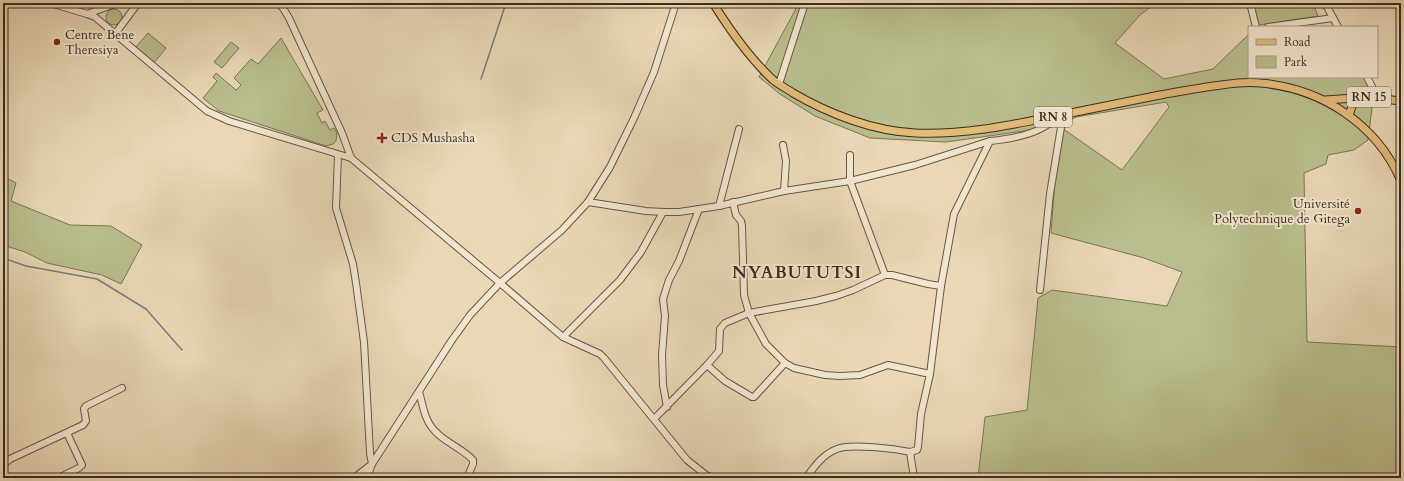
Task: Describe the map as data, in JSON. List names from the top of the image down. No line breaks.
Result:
{"streets":{"main road":["RN 15","RN 8"]},"crossings":[["RN 15","RN 8"]],"districts":["NYABUTUTSI"],"places":{"other":["Centre Bene Theresiya","Université Polytechnique de Gitega"],"health":["CDS Mushasha"]},"legend":["Road","Park"]}
